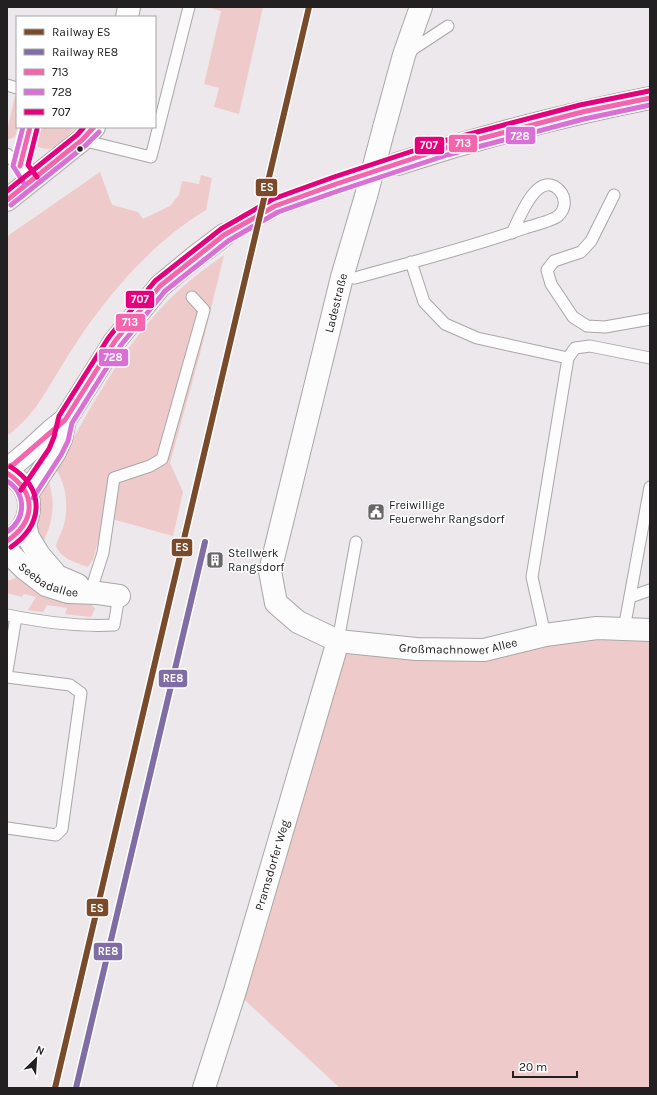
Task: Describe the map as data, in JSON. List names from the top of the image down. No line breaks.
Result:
{"streets":{"street":["Ladestraße","Seebadallee","Großmachnower Allee","Pramsdorfer Weg"]},"crossings":[["Ladestraße","Großmachnower Allee"],["Großmachnower Allee","Pramsdorfer Weg"]],"places":{"public building":["Freiwillige Feuerwehr Rangsdorf"],"building":["Stellwerk Rangsdorf"]},"lines":["rail line ES","transit line 707","transit line 713","transit line 728","rail line RE8"],"legend":["Railway ES","Railway RE8","713","728","707"],"scale_bar":"20 m","north":"top right"}
